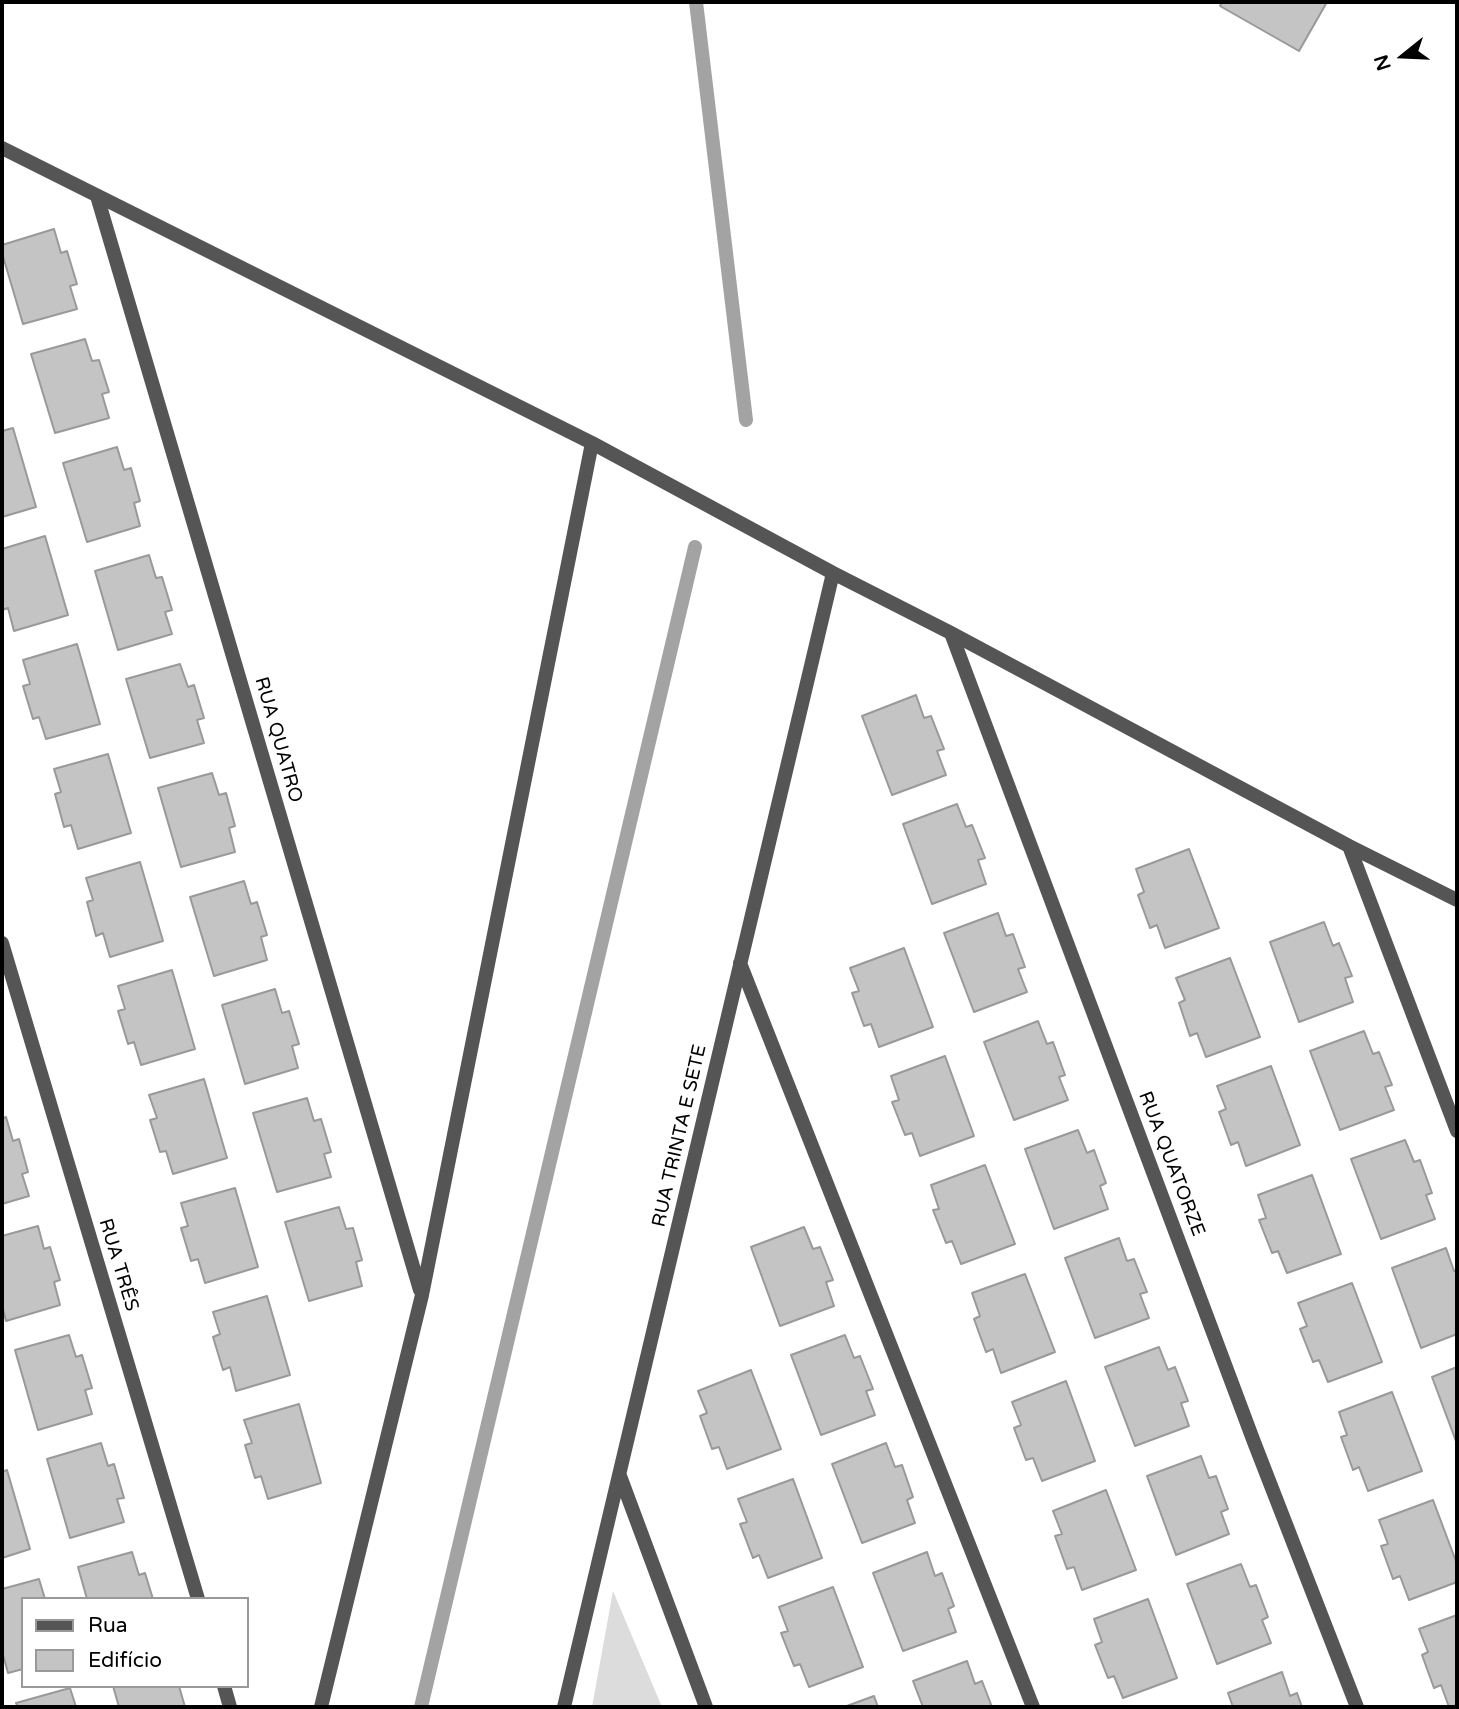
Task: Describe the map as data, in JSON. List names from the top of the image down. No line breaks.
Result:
{"streets":{"street":["RUA QUATRO","RUA TRINTA E SETE","RUA QUATORZE","RUA TRÊS"]},"legend":["Rua","Edifício"],"north":"left"}
